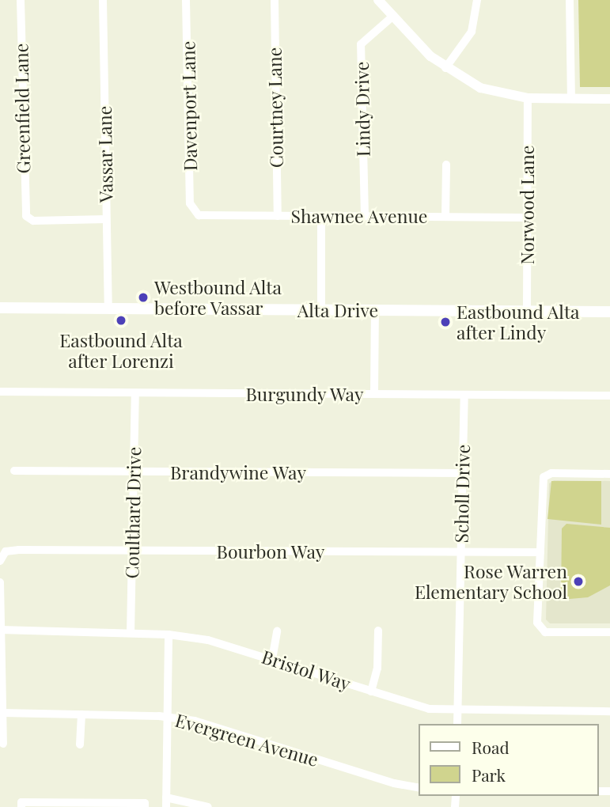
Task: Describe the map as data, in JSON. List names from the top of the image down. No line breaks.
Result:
{"streets":{"main road":["Alta Drive"],"street":["Davenport Lane","Courtney Lane","Greenfield Lane","Lindy Drive","Vassar Lane","Norwood Lane","Shawnee Avenue","Burgundy Way","Brandywine Way","Scholl Drive","Coulthard Drive","Bourbon Way","Bristol Way","Evergreen Avenue"]},"crossings":[["Davenport Lane","Shawnee Avenue"],["Courtney Lane","Shawnee Avenue"],["Greenfield Lane","Vassar Lane"],["Lindy Drive","Shawnee Avenue"],["Vassar Lane","Alta Drive"],["Norwood Lane","Shawnee Avenue"],["Norwood Lane","Alta Drive"],["Burgundy Way","Scholl Drive"],["Burgundy Way","Coulthard Drive"],["Brandywine Way","Scholl Drive"],["Brandywine Way","Coulthard Drive"],["Scholl Drive","Bourbon Way"],["Scholl Drive","Bristol Way"],["Coulthard Drive","Bourbon Way"],["Coulthard Drive","Bristol Way"]],"places":["Westbound Alta before Vassar","Eastbound Alta after Lorenzi","Eastbound Alta after Lindy","Rose Warren Elementary School"],"legend":["Road","Park"]}
